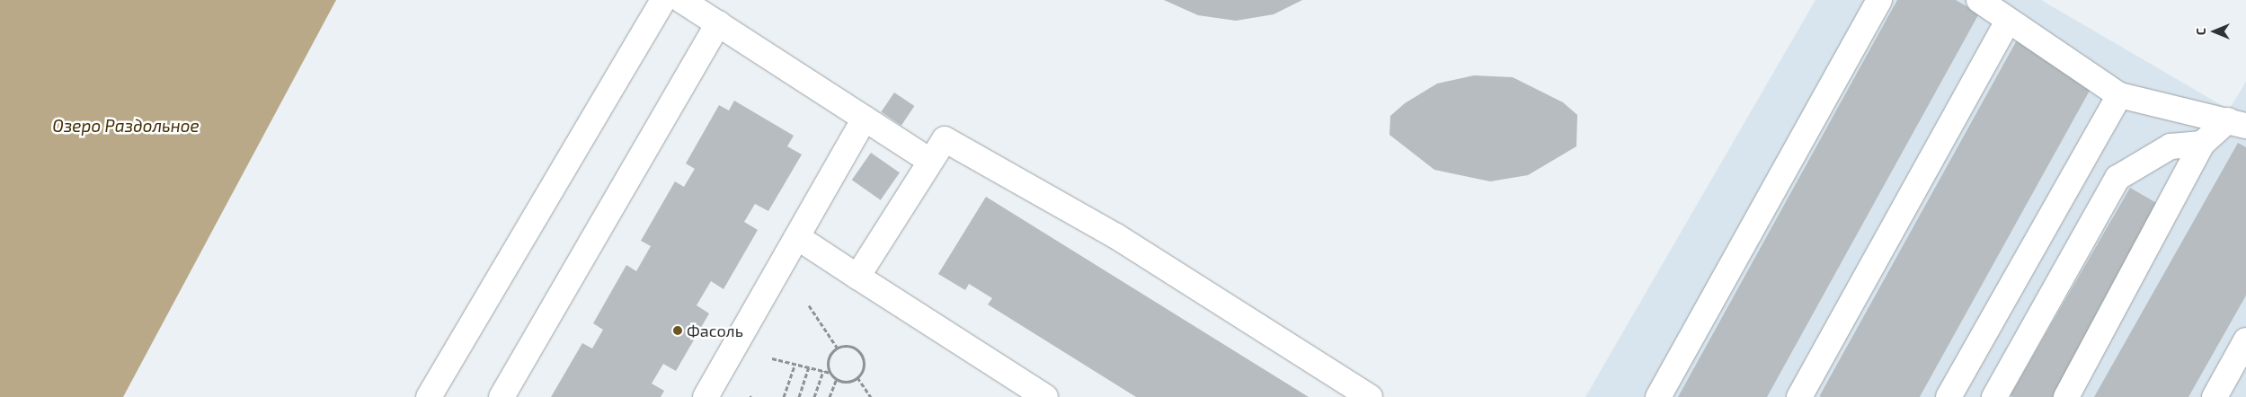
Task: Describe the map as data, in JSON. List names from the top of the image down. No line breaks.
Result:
{"water":["Озеро Раздольное"],"places":["Фасоль"],"north":"left"}
